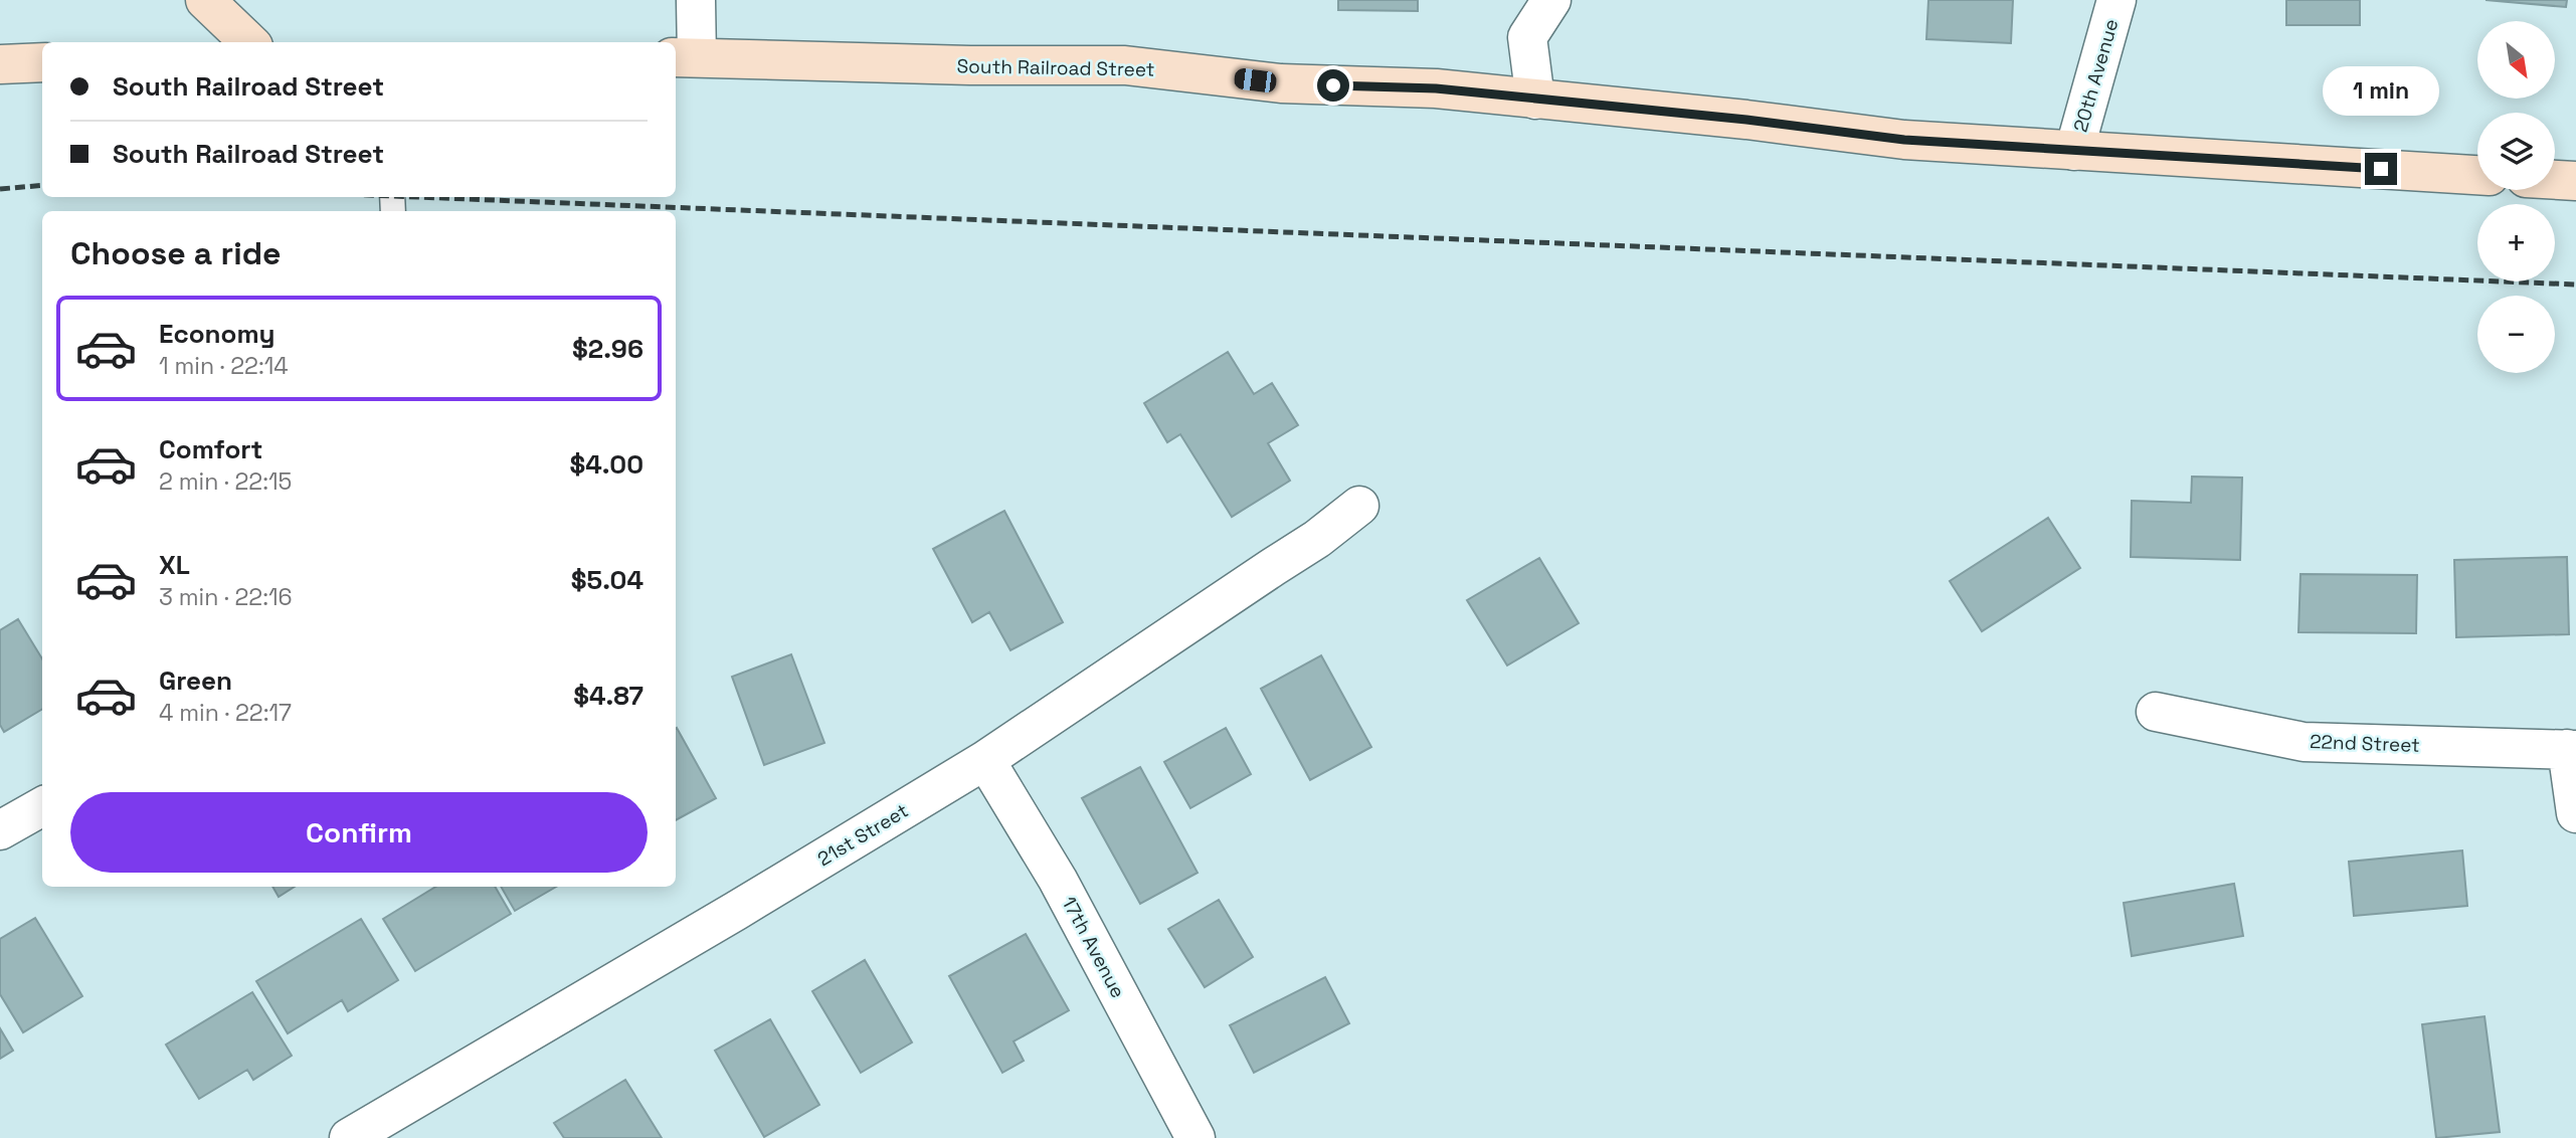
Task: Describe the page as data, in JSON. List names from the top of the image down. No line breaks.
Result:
{"streets":{"street":["South Railroad Street","20th Avenue","22nd Street","21st Street","17th Avenue"]},"crossings":[["South Railroad Street","20th Avenue"],["21st Street","17th Avenue"]],"north":"bottom right","page":{"map_buttons":["+","−"],"banner":["South Railroad Street","South Railroad Street"],"bubble":"1 min","heading":"Choose a ride","list":[{"name":"Economy","note":"1 min · 22:14","value":"$2.96"},{"name":"Comfort","note":"2 min · 22:15","value":"$4.00"},{"name":"XL","note":"3 min · 22:16","value":"$5.04"},{"name":"Green","note":"4 min · 22:17","value":"$4.87"}],"buttons":"Confirm"}}
